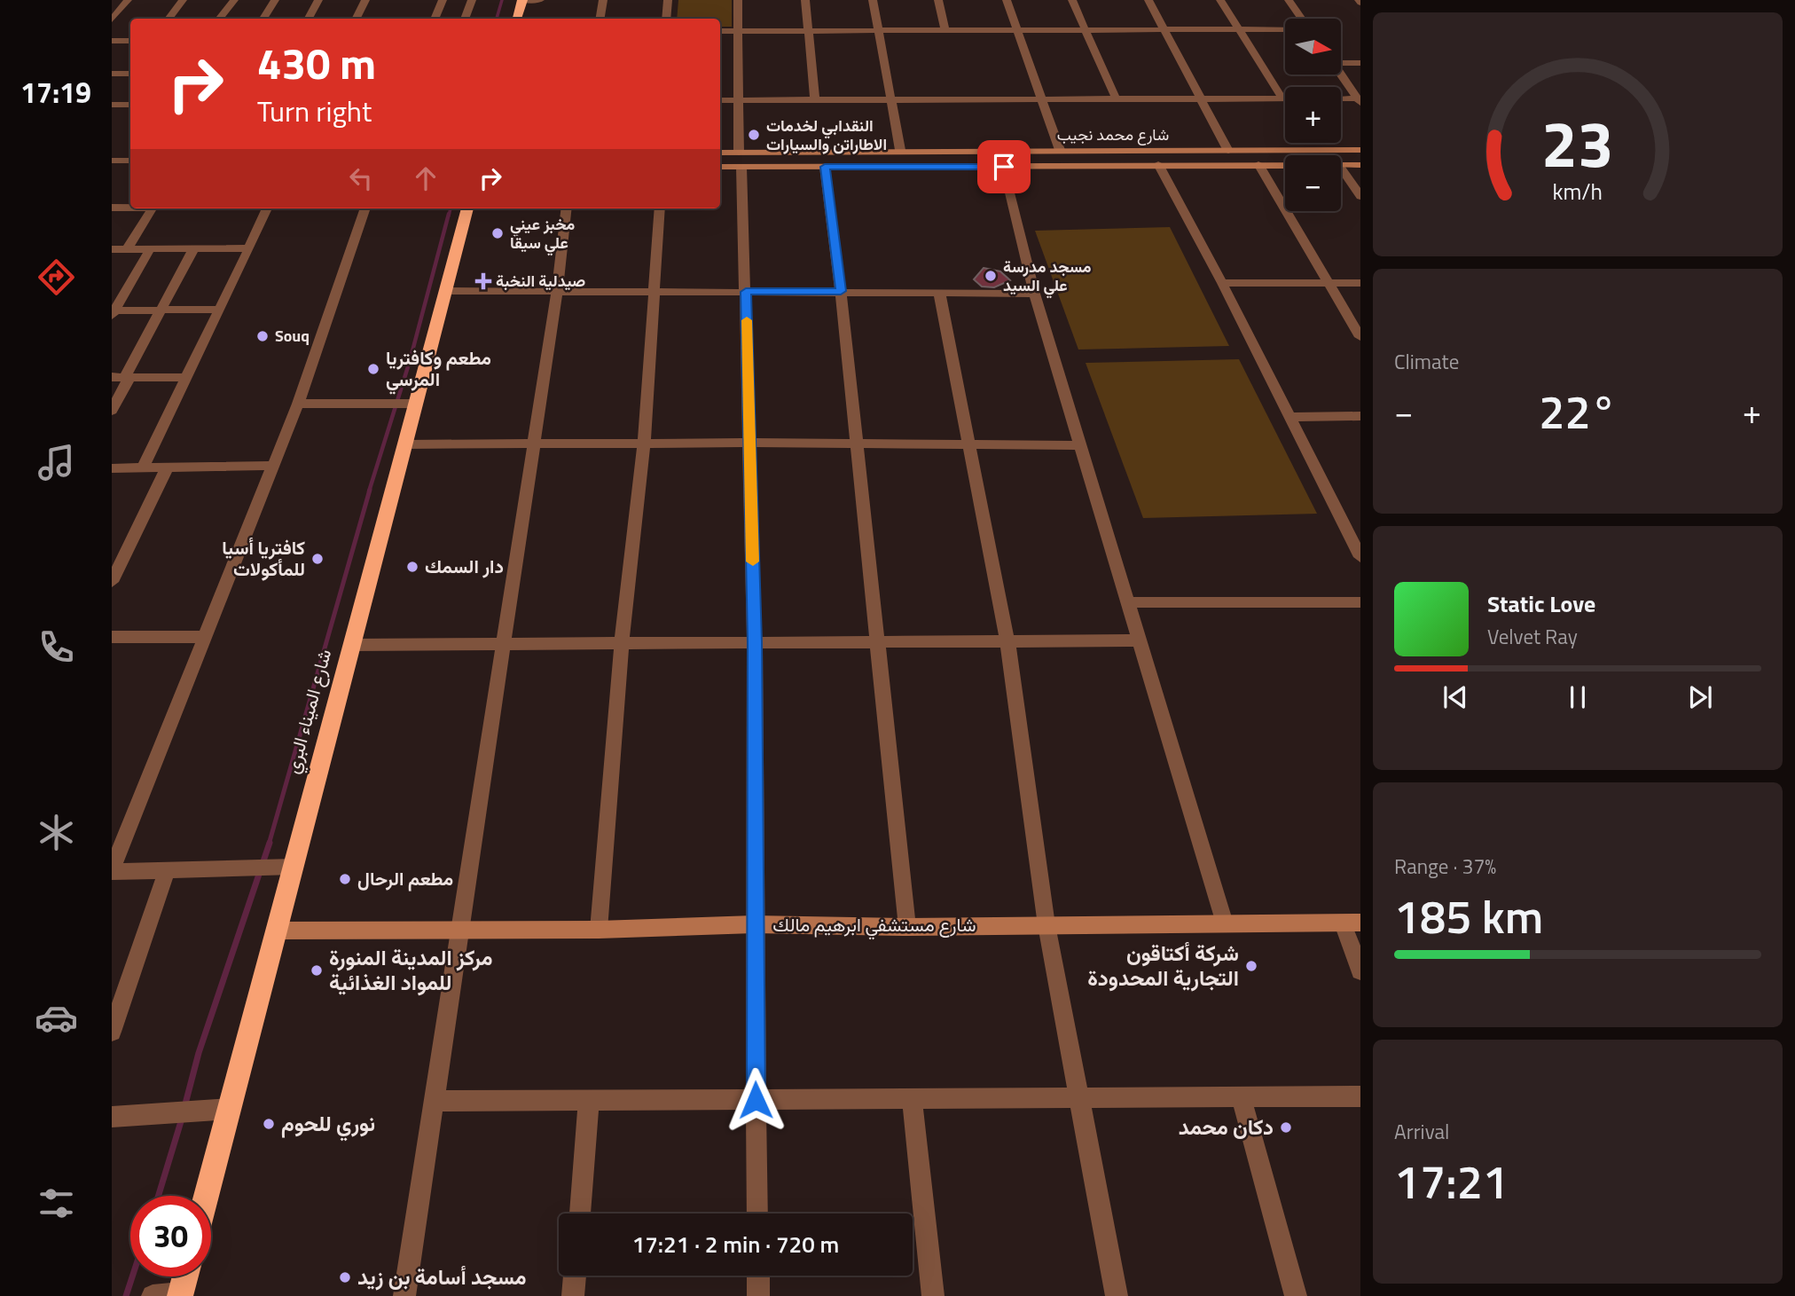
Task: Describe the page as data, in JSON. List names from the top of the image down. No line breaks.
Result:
{"streets":{"highway":["شارع الميناء البري"],"main road":["شارع محمد نجيب","شارع مستشفي ابرهيم مالك"]},"crossings":[["شارع الميناء البري","شارع مستشفي ابرهيم مالك"]],"places":{"other":["النقدابي لخدمات الاطاراتن والسيارات","مخبز عيني علي سيقا","مسجد مدرسة علي السيد","Souq","مطعم وكافتريا المرسي","كافتريا أسيا للمأكولات","دار السمك","مطعم الرحال","شركة أكتاقون التجارية المحدودة","مركز المدينة المنورة للمواد الغذائية","نوري للحوم","دكان محمد","مسجد أسامة بن زيد"],"health":["صيدلية النخبة"]},"north":"right","page":{"tabs":"17:19","map_buttons":["+","−"],"turn":["430 m","Turn right"],"tile":["Climate",["Range · 37%","185 km"],["Arrival","17:21"]],"heat":["−","22°","+"],"song":["Static Love","Velvet Ray"],"limit":"30","trip":"17:21 · 2 min · 720 m","gauge":["23","km/h"]}}
